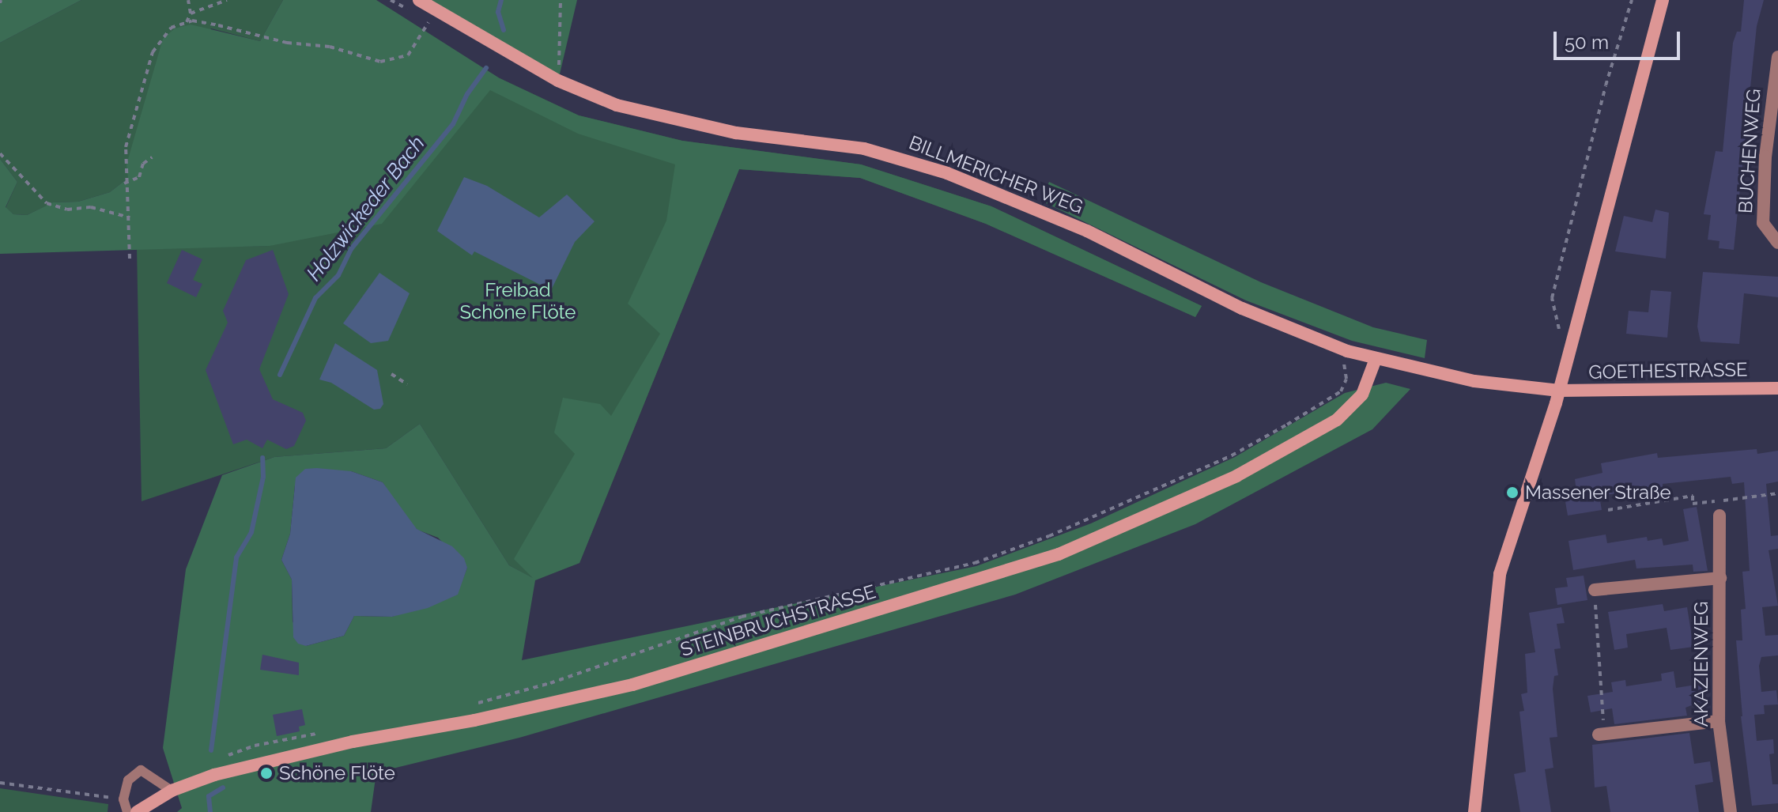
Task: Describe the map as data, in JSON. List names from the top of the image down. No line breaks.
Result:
{"streets":{"street":["BUCHENWEG","BILLMERICHER WEG","GOETHESTRASSE","STEINBRUCHSTRASSE","AKAZIENWEG"]},"crossings":[["BILLMERICHER WEG","GOETHESTRASSE"],["BILLMERICHER WEG","STEINBRUCHSTRASSE"]],"water":["Holzwickeder Bach"],"parks":["Freibad Schöne Flöte"],"places":["Massener Straße","Schöne Flöte"],"scale_bar":"50 m"}
